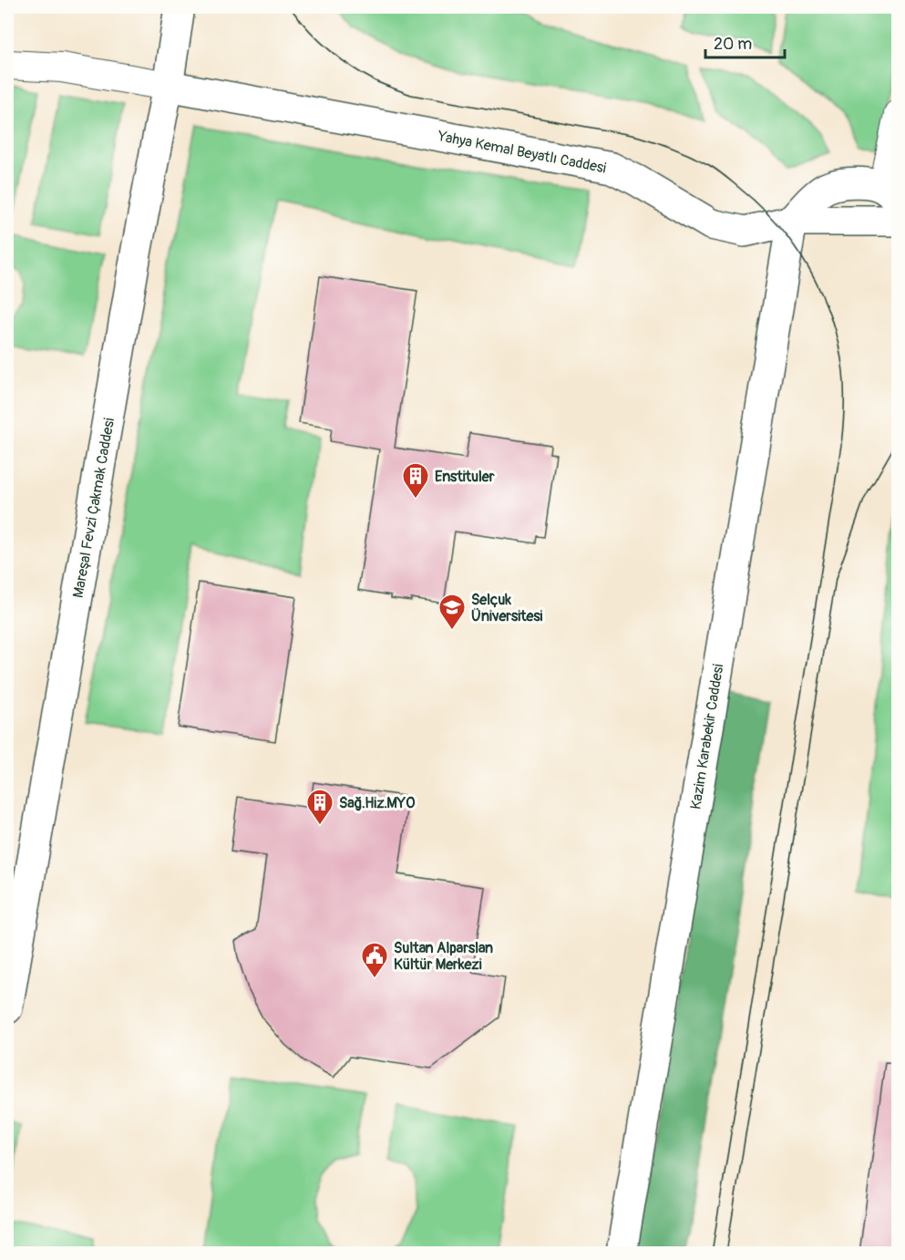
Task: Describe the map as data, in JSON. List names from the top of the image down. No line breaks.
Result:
{"streets":{"street":["Yahya Kemal Beyatlı Caddesi","Mareşal Fevzi Çakmak Caddesi","Kazim Karabekir Caddesi"]},"crossings":[["Yahya Kemal Beyatlı Caddesi","Mareşal Fevzi Çakmak Caddesi"],["Yahya Kemal Beyatlı Caddesi","Kazim Karabekir Caddesi"]],"places":{"building":["Enstituler","Sağ.Hiz.MYO"],"school or university":["Selçuk Üniversitesi"],"public building":["Sultan Alparslan Kültür Merkezi"]},"scale_bar":"20 m"}
